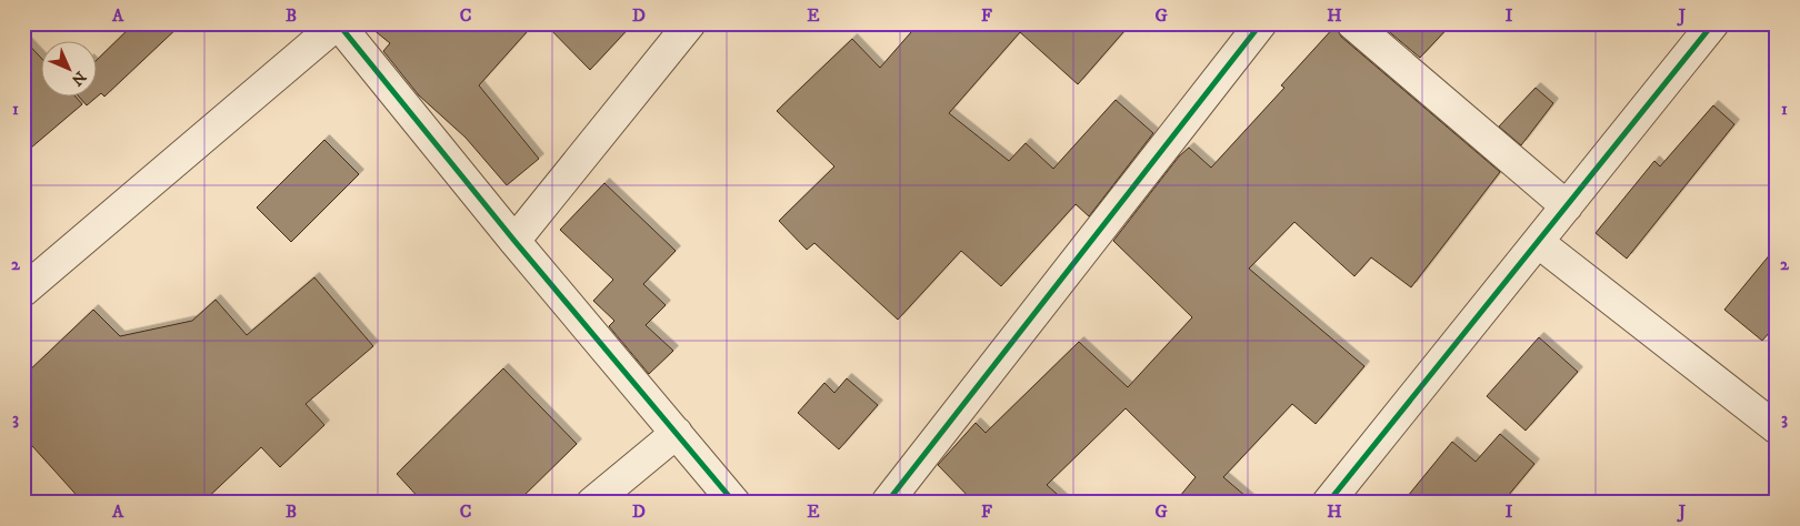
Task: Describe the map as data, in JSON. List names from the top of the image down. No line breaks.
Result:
{"north":"bottom right","grid":{"columns":["A","B","C","D","E","F","G","H","I","J"],"rows":["1","2","3"]}}
